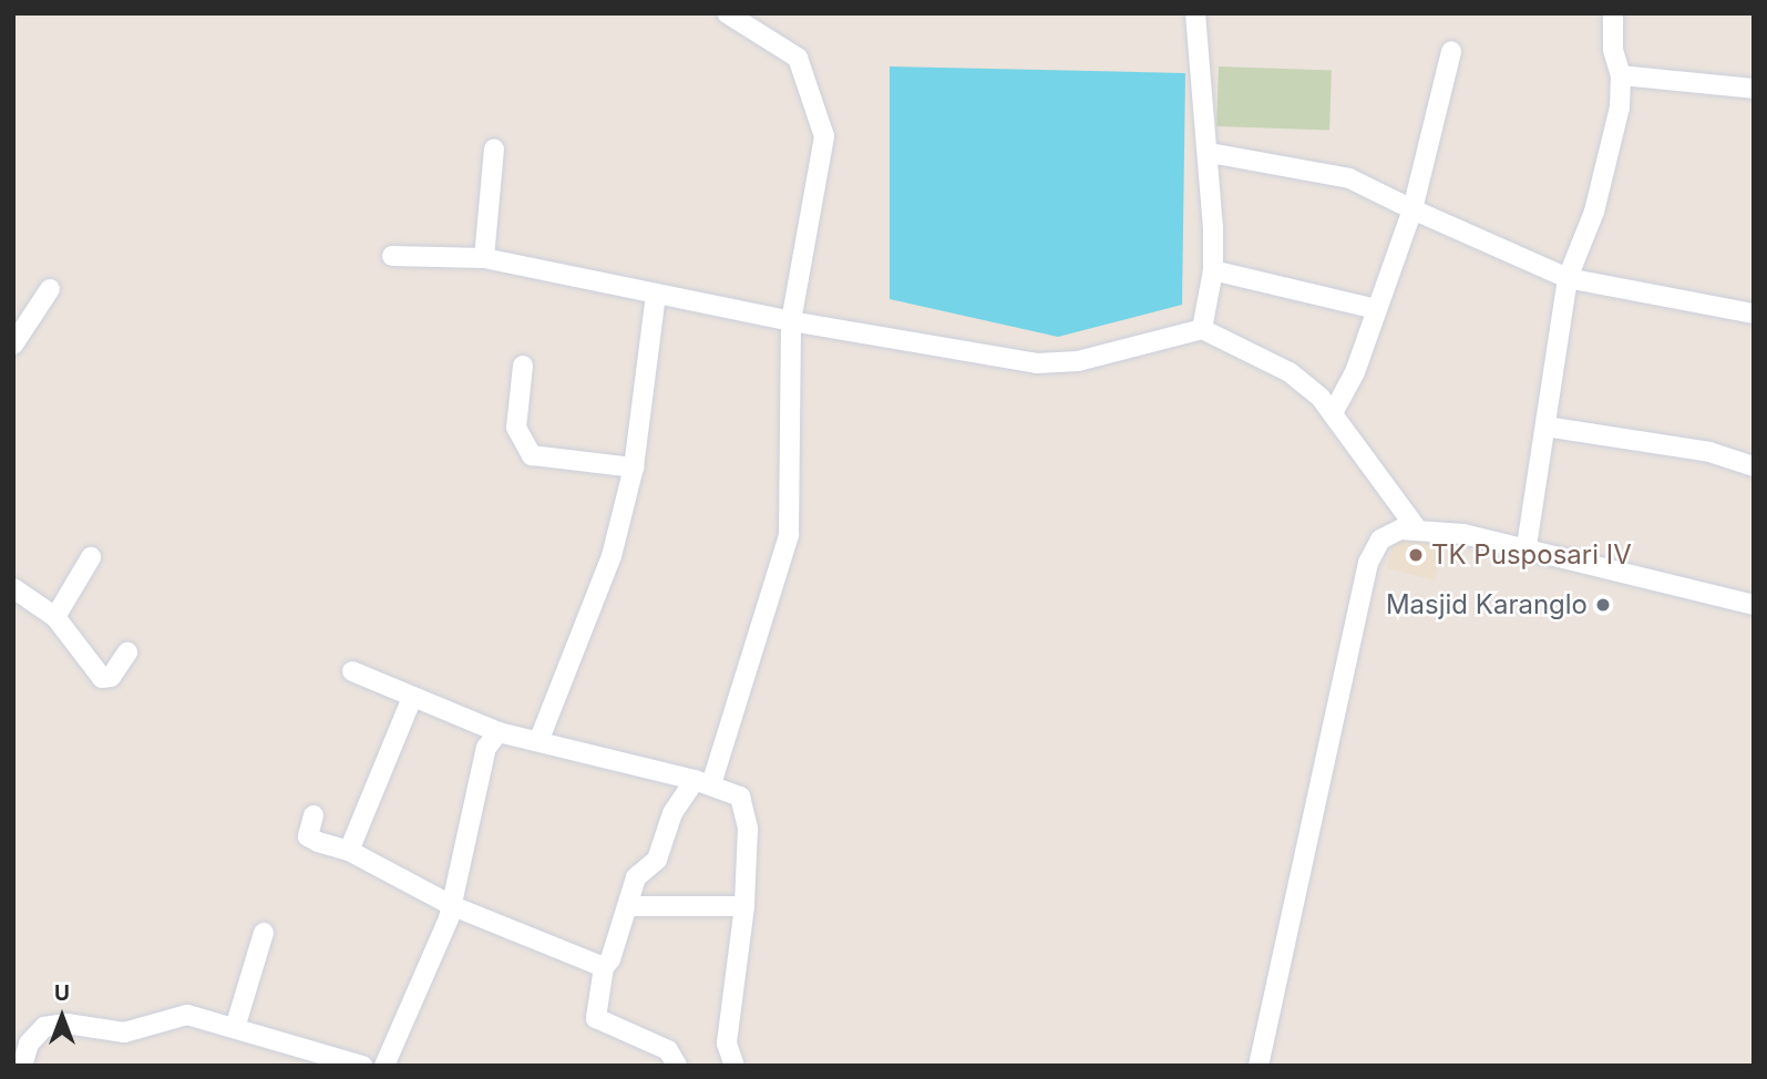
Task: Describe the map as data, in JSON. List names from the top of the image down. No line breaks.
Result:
{"places":["TK Pusposari IV","Masjid Karanglo"],"north":"top"}
